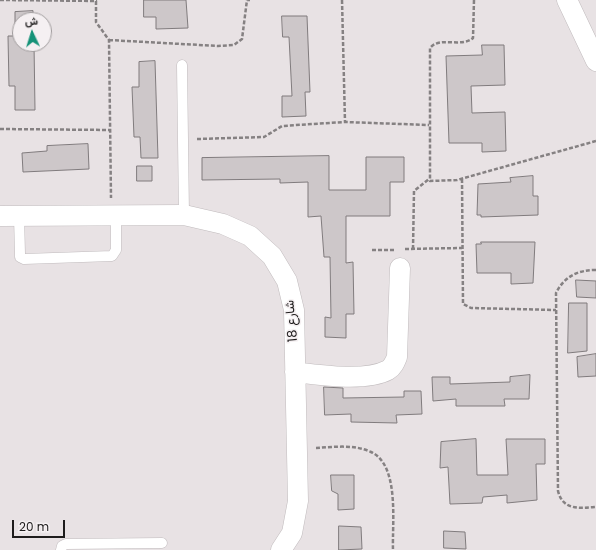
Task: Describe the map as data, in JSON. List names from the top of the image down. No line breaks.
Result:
{"streets":{"street":["شارع 18"]},"scale_bar":"20 m","north":"top"}
